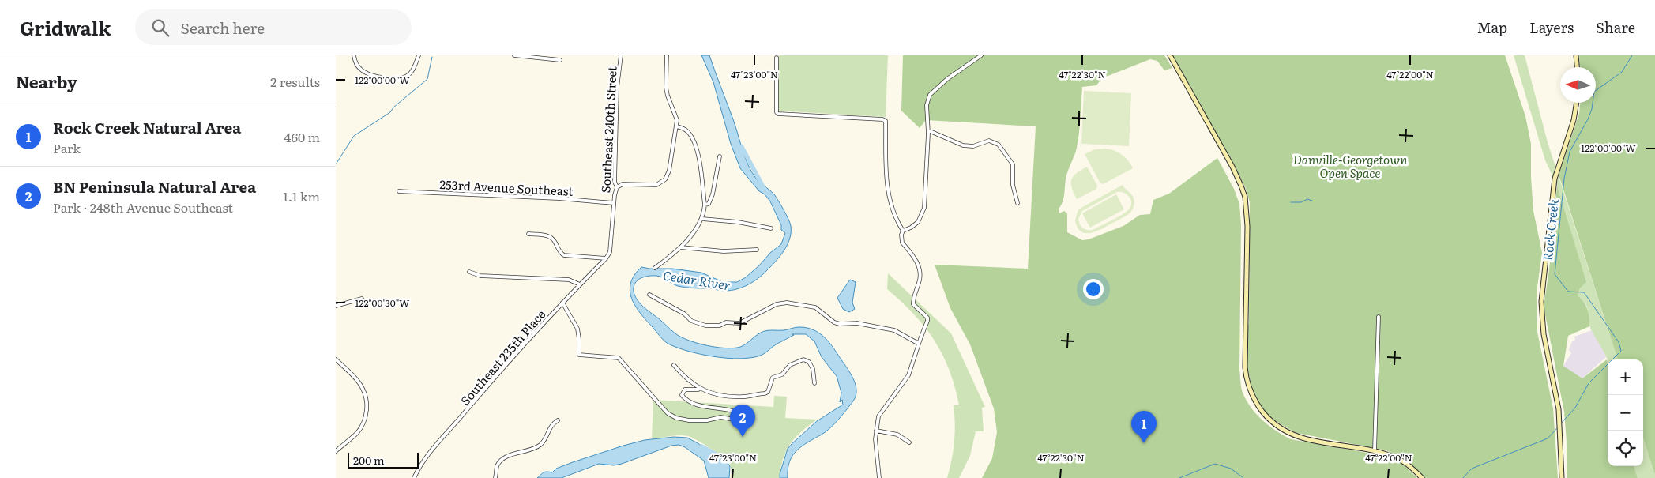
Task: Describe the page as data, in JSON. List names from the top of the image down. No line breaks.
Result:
{"streets":{"street":["Southeast 240th Street","253rd Avenue Southeast","Southeast 235th Place"]},"crossings":[["Southeast 240th Street","253rd Avenue Southeast"],["Southeast 240th Street","Southeast 235th Place"]],"water":["Rock Creek","Cedar River"],"parks":["Danville-Georgetown Open Space"],"scale_bar":"200 m","north":"left","page":{"header":"Gridwalk","search":"Search here","nav":["Map","Layers","Share"],"heading":["Nearby","2 results"],"list":[{"mark":"1","name":"Rock Creek Natural Area","note":"Park","value":"460 m"},{"mark":"2","name":"BN Peninsula Natural Area","note":"Park · 248th Avenue Southeast","value":"1.1 km"}],"map_buttons":["+","−"],"pins":["2","1"],"scale":"200 m"},"coordinates":["47°23'00\"N","47°22'30\"N","47°22'00\"N","122°00'00\"W","122°00'30\"W"]}
